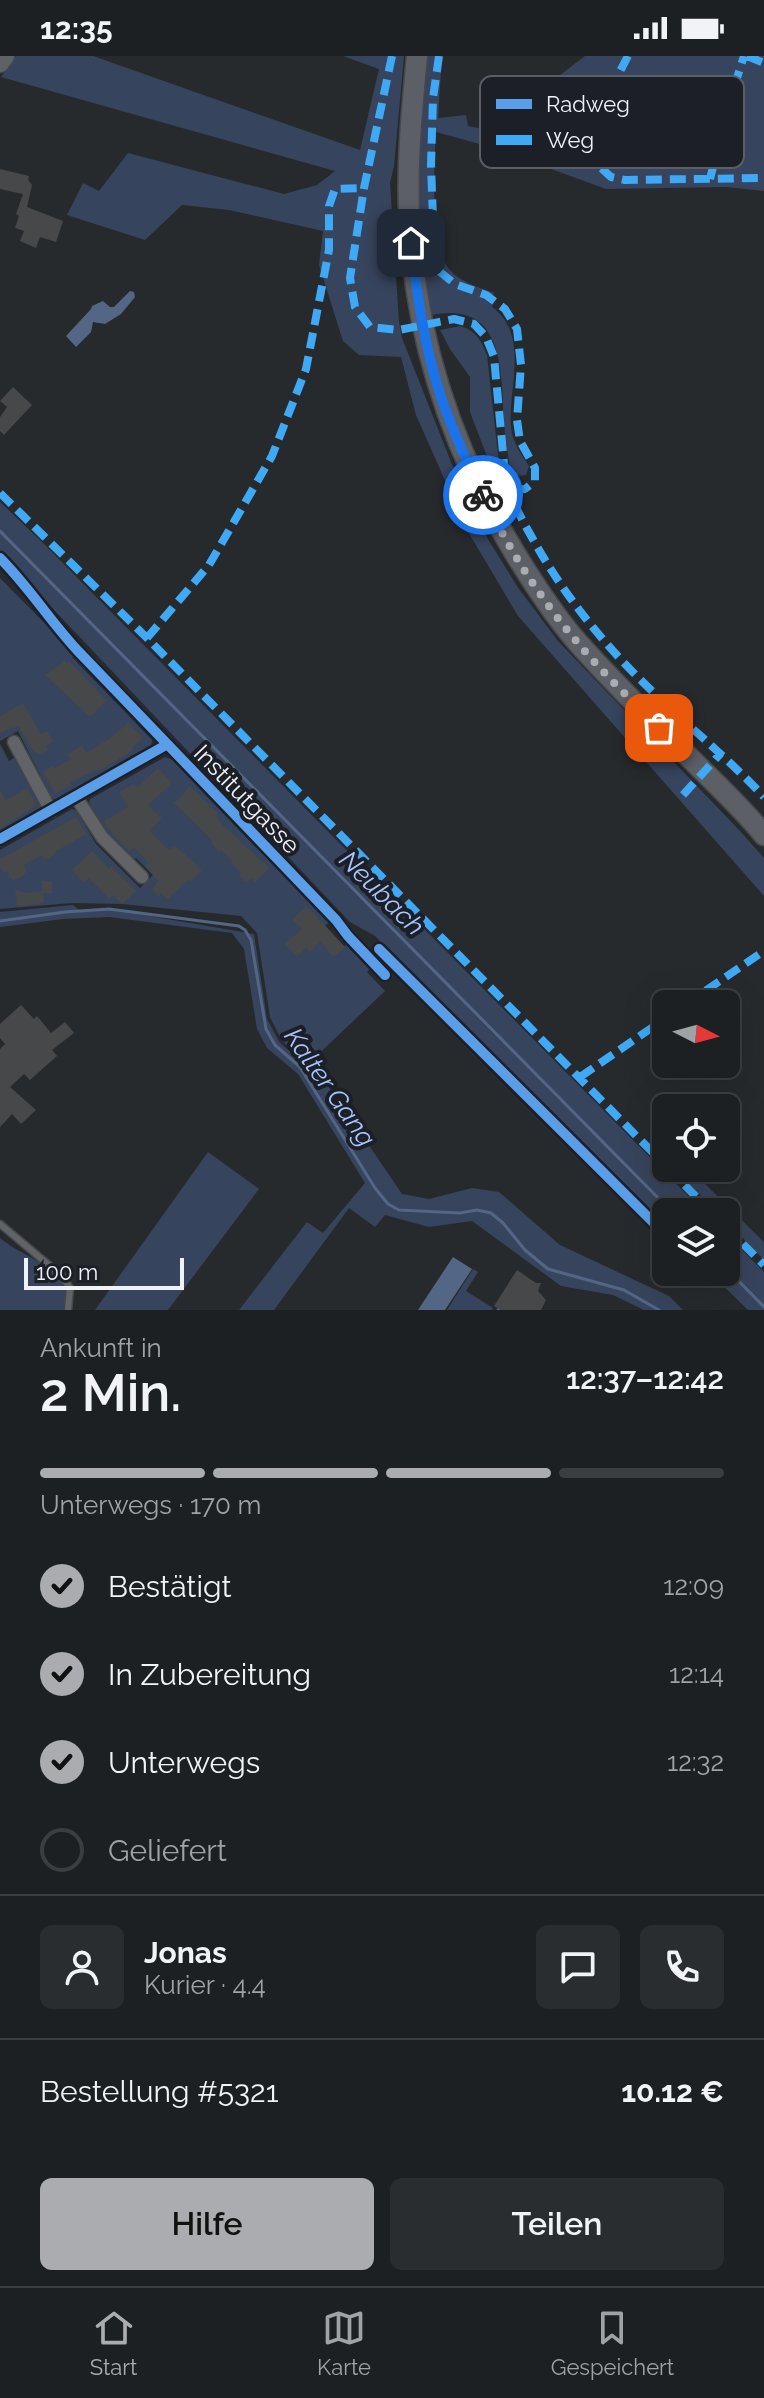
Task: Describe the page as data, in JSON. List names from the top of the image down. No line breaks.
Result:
{"streets":{"street":["Institutgasse"]},"water":["Neubach","Kalter Gang"],"legend":["Radweg","Weg"],"scale_bar":"100 m","north":"right","page":{"status":"12:35","scale":"100 m","heading":["2 Min.","Ankunft in","12:37–12:42"],"panel":["Jonas","Kurier · 4.4","Bestellung #5321","10.12 €"],"bar":"Unterwegs · 170 m","list":[["Bestätigt","12:09"],["In Zubereitung","12:14"],["Unterwegs","12:32"],"Geliefert"],"buttons":["Hilfe","Teilen"],"tabs":["Start","Karte","Gespeichert"]}}
